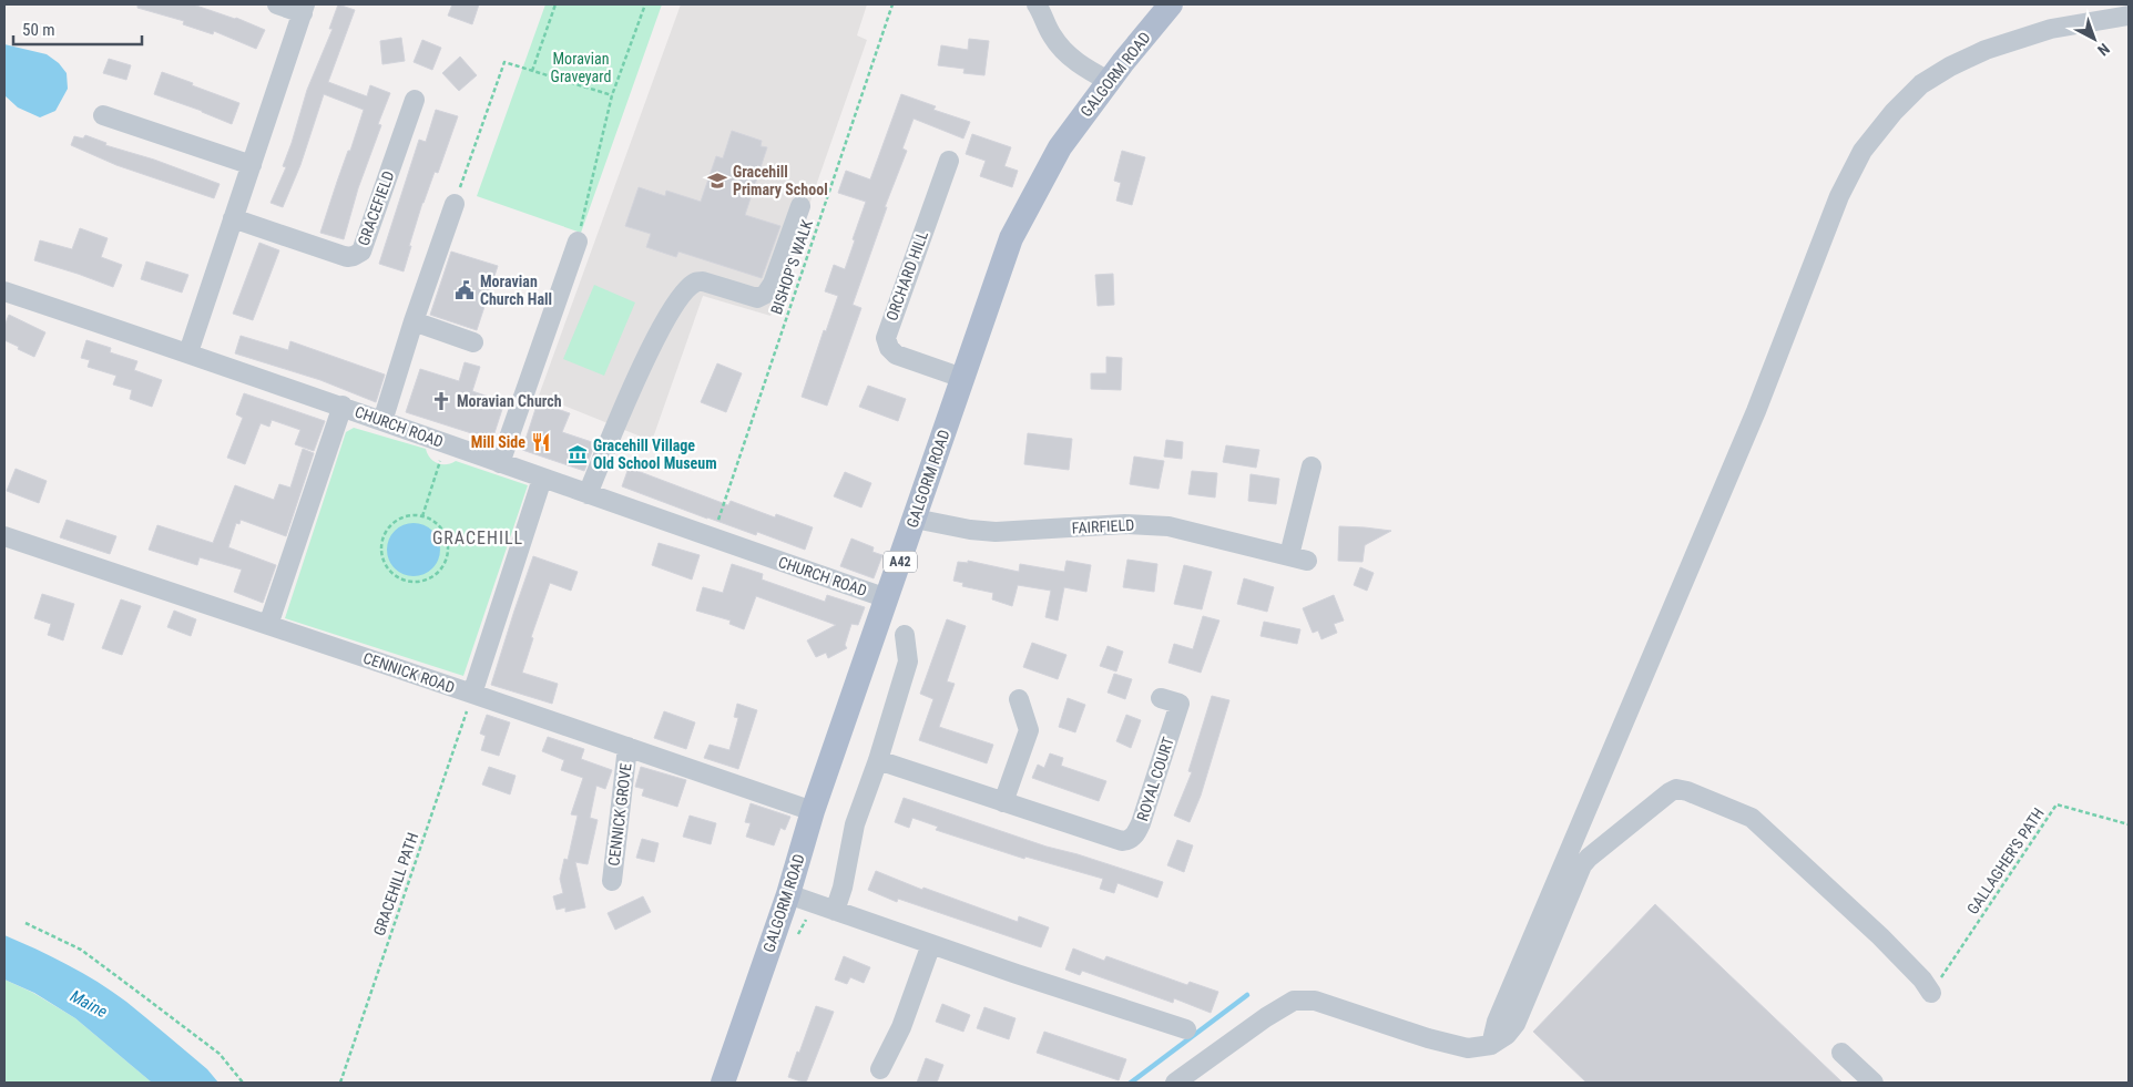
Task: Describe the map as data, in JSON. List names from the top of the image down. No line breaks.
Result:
{"streets":{"main road":["GALGORM ROAD","A42"],"street":["GRACEFIELD","ORCHARD HILL","CHURCH ROAD","FAIRFIELD","CENNICK ROAD","ROYAL COURT","CENNICK GROVE"],"path":["BISHOP'S WALK","GALLAGHER'S PATH","GRACEHILL PATH"]},"crossings":[["GALGORM ROAD","ORCHARD HILL"],["GALGORM ROAD","CHURCH ROAD"],["GALGORM ROAD","FAIRFIELD"],["GALGORM ROAD","CENNICK ROAD"],["BISHOP'S WALK","CHURCH ROAD"],["CENNICK ROAD","CENNICK GROVE"],["CENNICK ROAD","GRACEHILL PATH"]],"districts":["GRACEHILL"],"water":["Maine"],"parks":["Moravian Graveyard"],"places":{"school or university":["Gracehill Primary School"],"public building":["Moravian Church Hall"],"church":["Moravian Church"],"restaurant":["Mill Side"],"museum":["Gracehill Village Old School Museum"]},"scale_bar":"50 m","north":"bottom right"}
